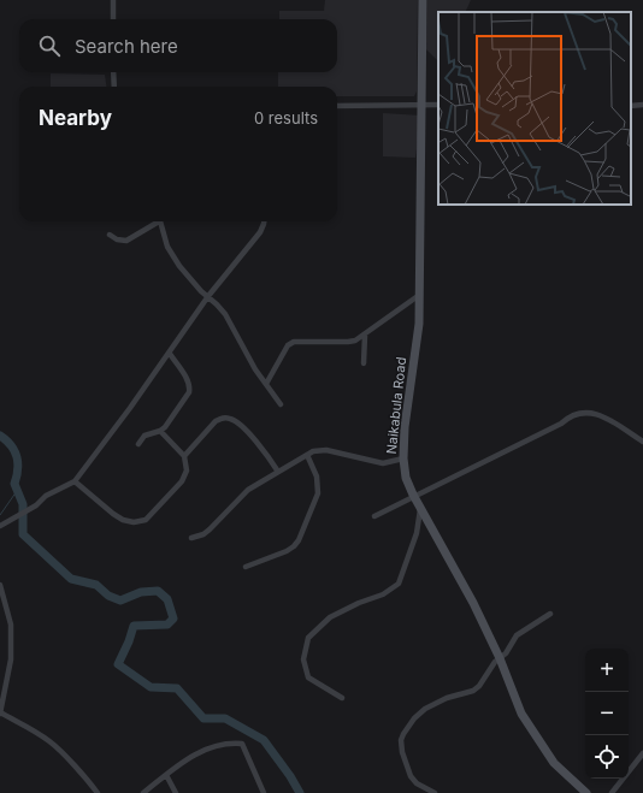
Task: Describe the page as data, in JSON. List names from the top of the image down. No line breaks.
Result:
{"streets":{"street":["Naikabula Road"]},"page":{"search":"Search here","heading":["Nearby","0 results"],"map_buttons":["+","−"]}}
